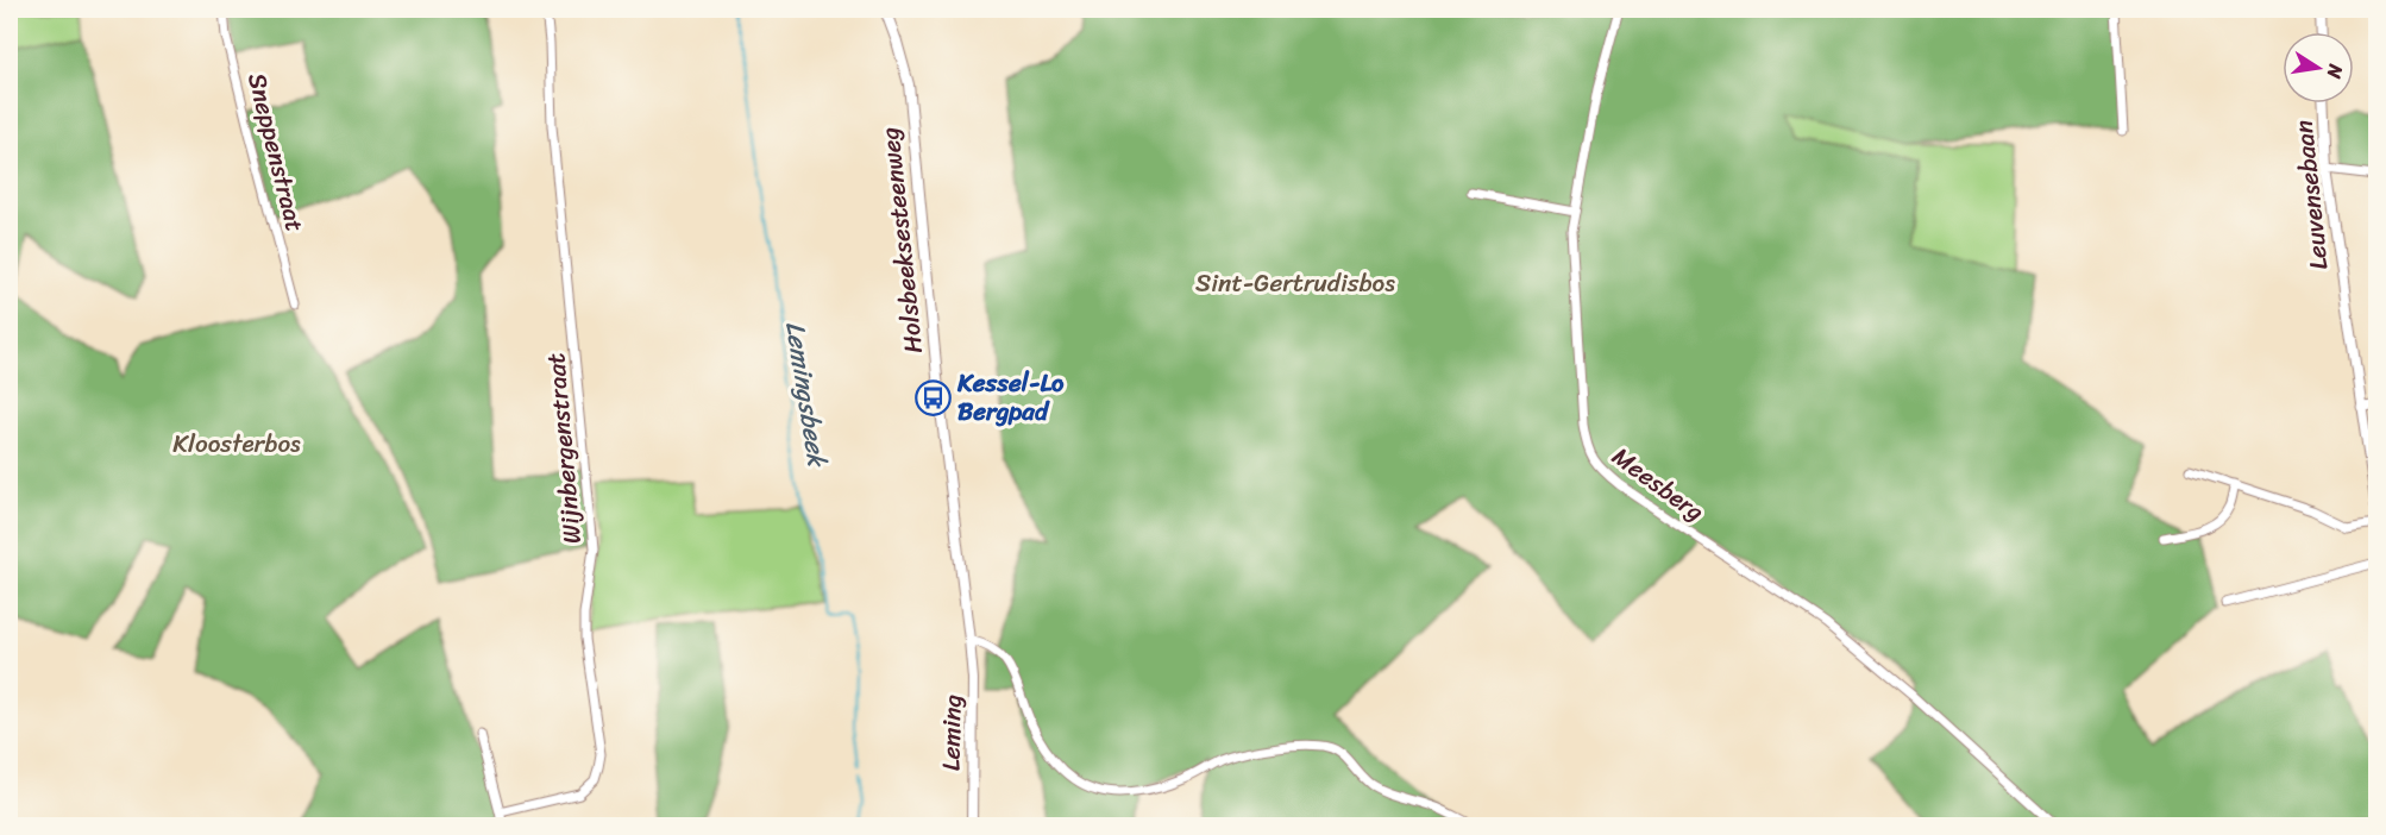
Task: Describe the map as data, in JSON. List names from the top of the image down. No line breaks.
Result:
{"streets":{"street":["Sneppenstraat","Leuvensebaan","Holsbeeksesteenweg","Wijnbergenstraat","Meesberg","Leming"]},"crossings":[["Holsbeeksesteenweg","Leming"]],"water":["Lemingsbeek"],"parks":["Sint-Gertrudisbos","Kloosterbos"],"places":{"bus stop":["Kessel-Lo Bergpad"]},"north":"right"}
